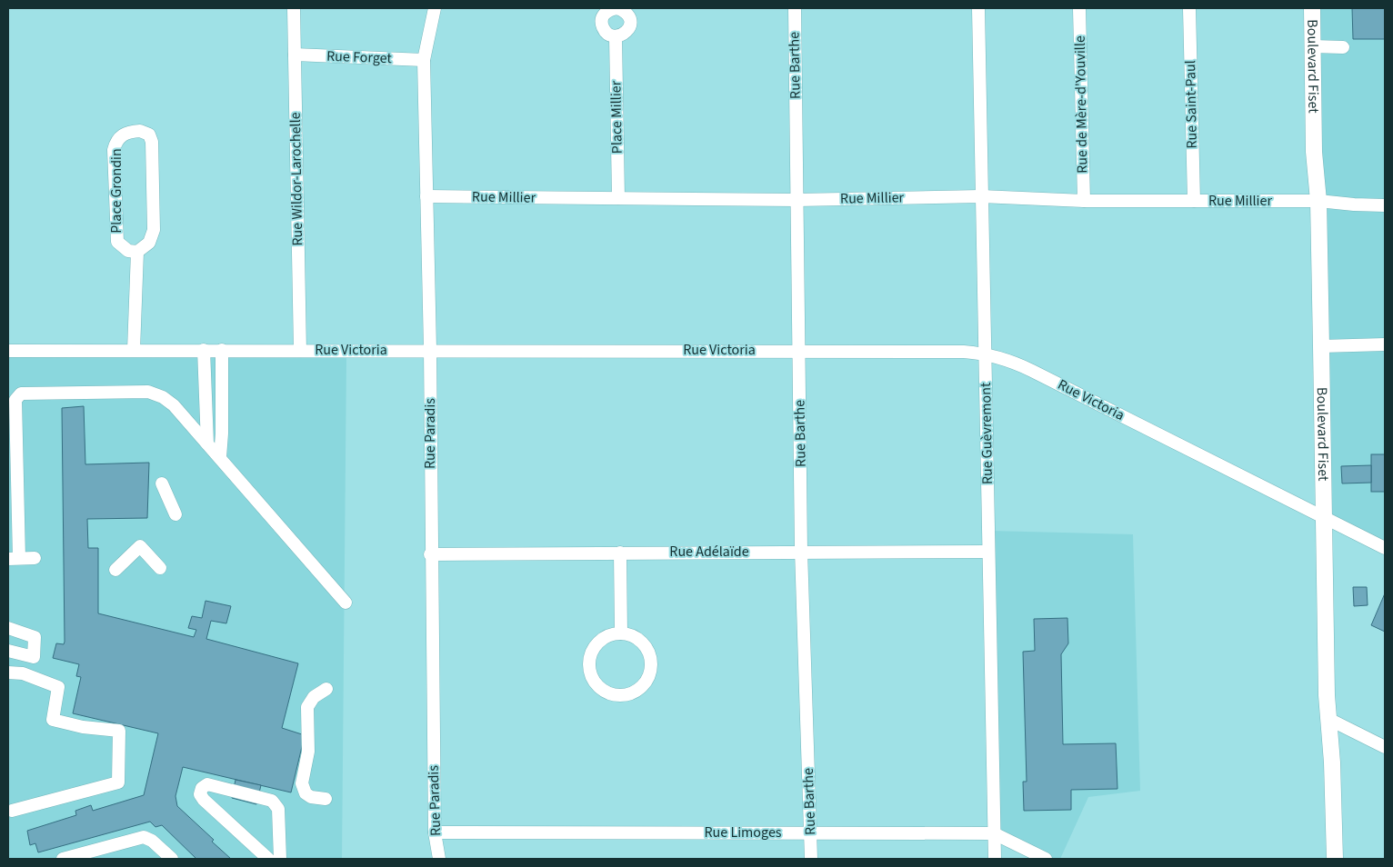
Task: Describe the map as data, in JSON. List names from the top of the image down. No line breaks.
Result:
{"streets":{"main road":["Boulevard Fiset"],"street":["Rue Forget","Rue Barthe","Rue de Mère-d'Youville","Rue Saint-Paul","Place Millier","Rue Wildor-Larochelle","Place Grondin","Rue Millier","Rue Victoria","Rue Paradis","Rue Guèvremont","Rue Adélaïde","Rue Limoges"]},"crossings":[["Rue Forget","Rue Wildor-Larochelle"],["Rue Forget","Rue Paradis"],["Rue Barthe","Rue Millier"],["Rue Barthe","Rue Victoria"],["Rue Barthe","Rue Adélaïde"],["Rue Barthe","Rue Limoges"],["Boulevard Fiset","Rue Millier"],["Boulevard Fiset","Rue Victoria"],["Rue de Mère-d'Youville","Rue Millier"],["Rue Saint-Paul","Rue Millier"],["Place Millier","Rue Millier"],["Rue Wildor-Larochelle","Rue Victoria"],["Place Grondin","Rue Victoria"],["Rue Millier","Rue Paradis"],["Rue Millier","Rue Guèvremont"],["Rue Victoria","Rue Paradis"],["Rue Victoria","Rue Guèvremont"],["Rue Paradis","Rue Adélaïde"],["Rue Paradis","Rue Limoges"],["Rue Guèvremont","Rue Adélaïde"],["Rue Guèvremont","Rue Limoges"]]}
